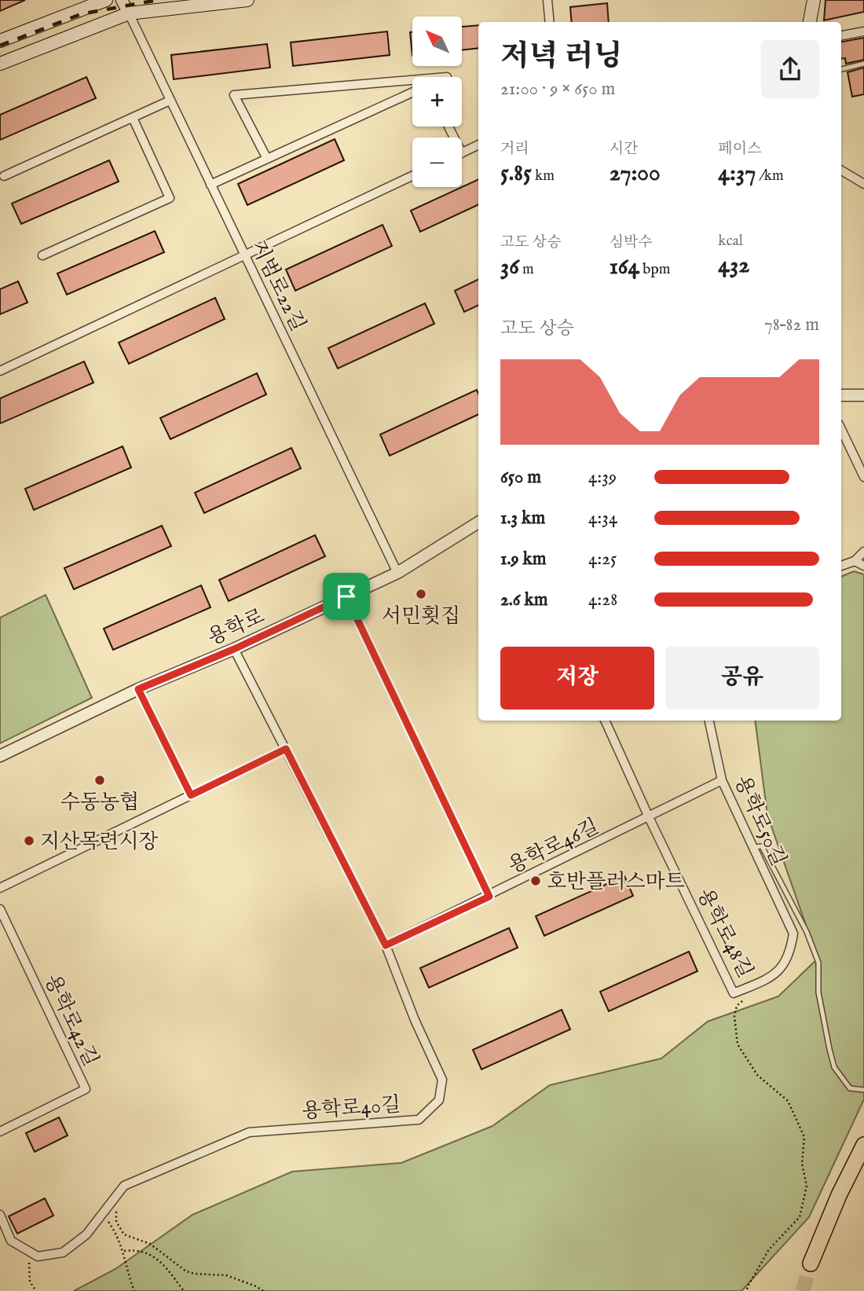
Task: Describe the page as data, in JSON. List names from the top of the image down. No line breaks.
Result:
{"streets":{"street":["지범로22길","용학로","용학로50길","용학로46길","용학로48길","용학로42길","용학로40길"]},"crossings":[["지범로22길","용학로"],["용학로","용학로46길"],["용학로","용학로40길"],["용학로50길","용학로46길"],["용학로50길","용학로48길"],["용학로46길","용학로48길"]],"places":["서민횟집","수동농협","지산목련시장","호반플러스마트"],"north":"top left","page":{"map_buttons":["+","−"],"heading":["저녁 러닝","21:00 · 9 × 650 m"],"stats":[["거리","5.85 km"],["시간","27:00"],["페이스","4:37 /km"],["고도 상승","36 m"],["심박수","164 bpm"],["kcal","432"]],"chart":["고도 상승","78–82 m"],"list":[{"name":"650 m","note":"4:39"},{"name":"1.3 km","note":"4:34"},{"name":"1.9 km","note":"4:25"},{"name":"2.6 km","note":"4:28"}],"buttons":["저장","공유"]}}
